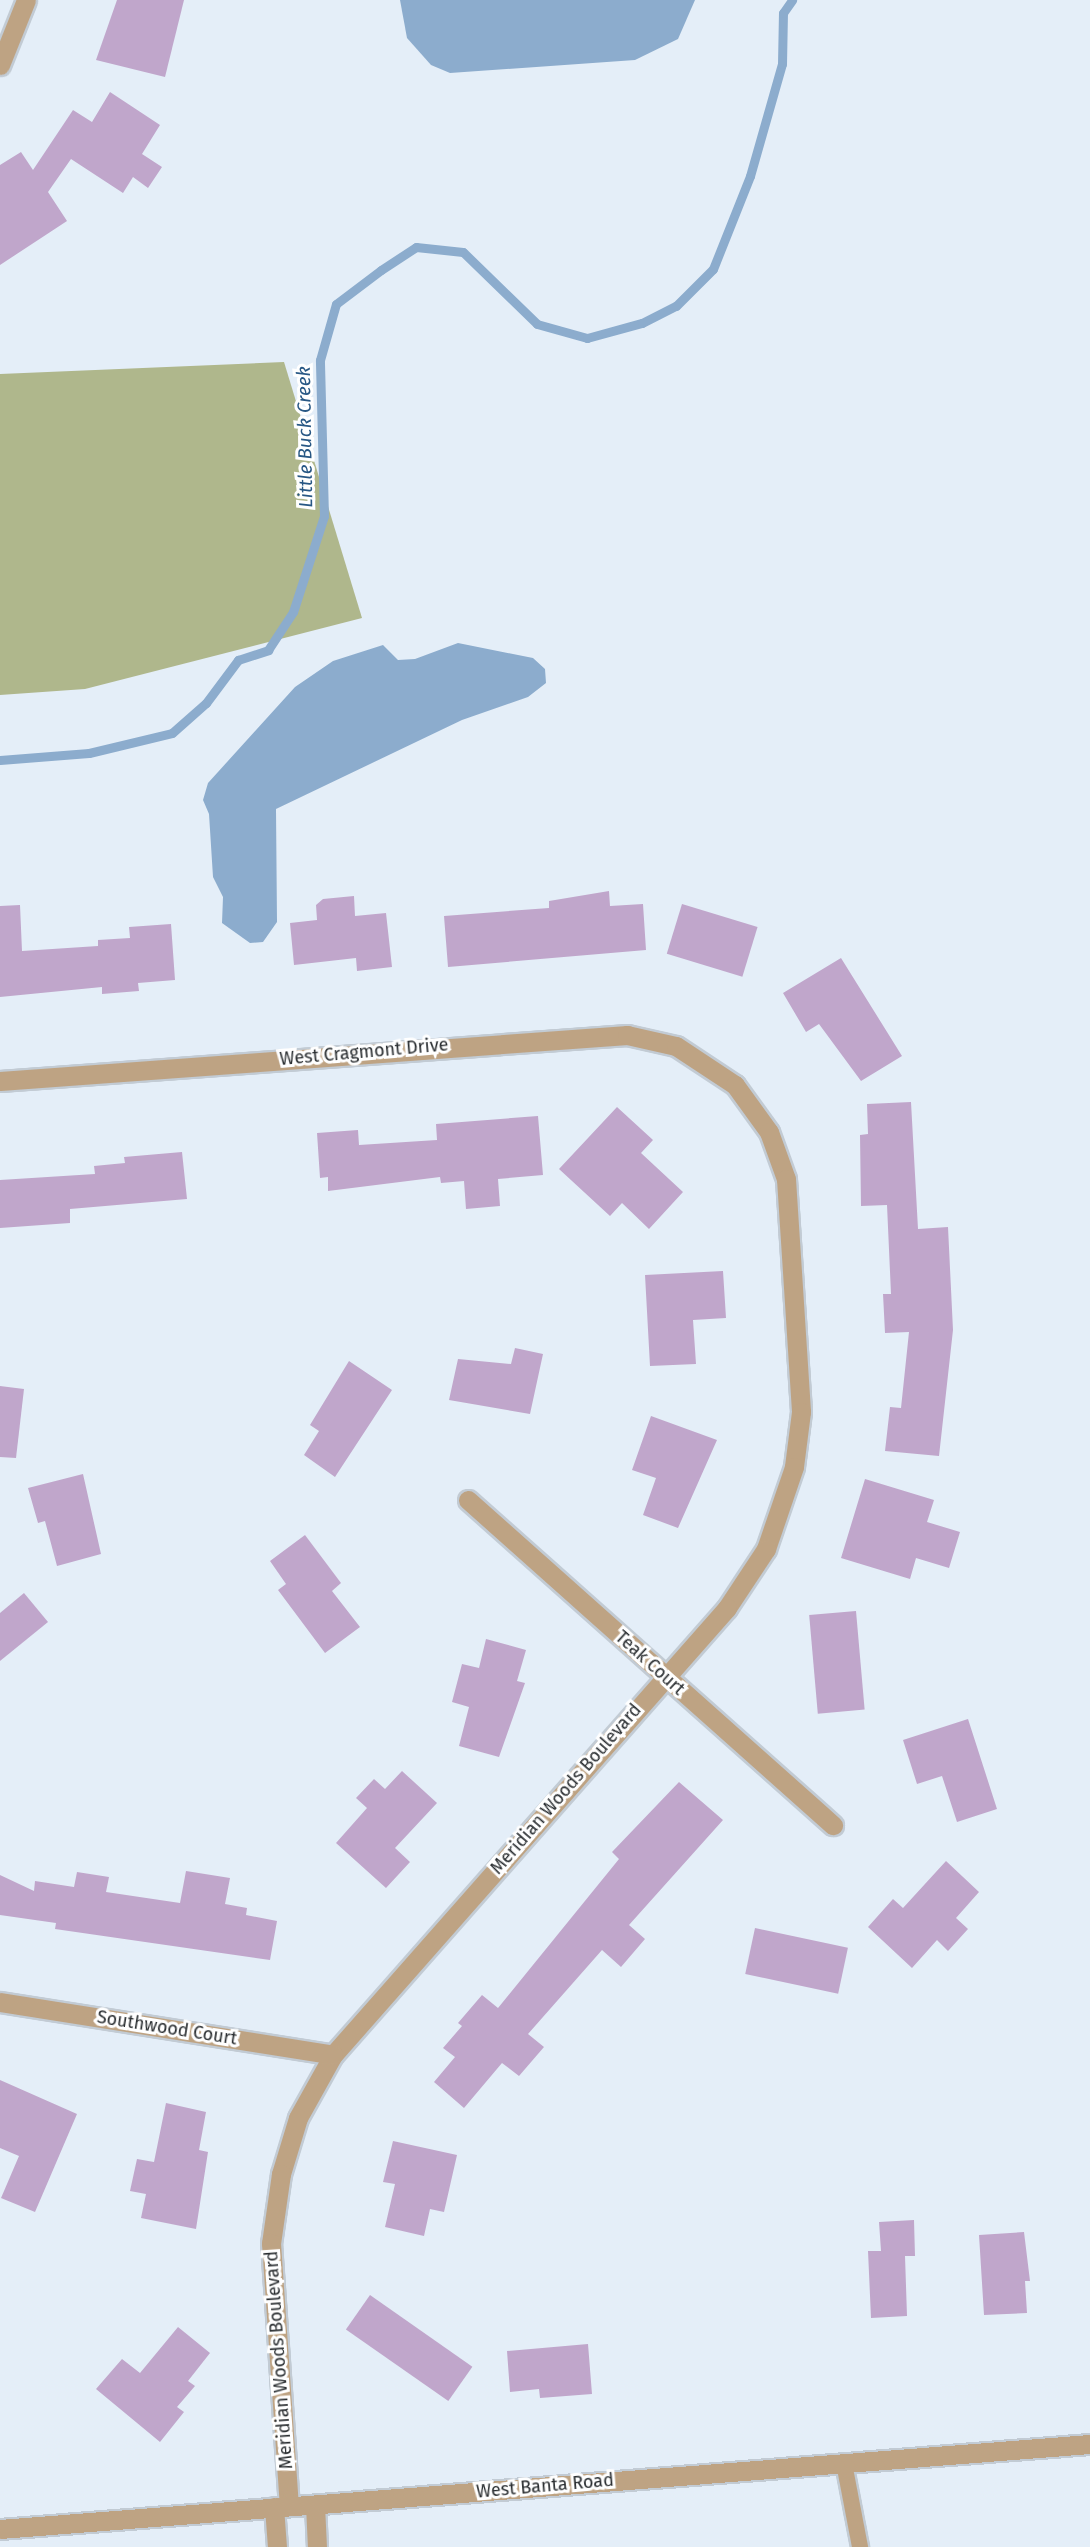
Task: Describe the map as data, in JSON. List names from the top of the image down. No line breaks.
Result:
{"streets":{"street":["West Cragmont Drive","Teak Court","Meridian Woods Boulevard","Southwood Court","West Banta Road"]},"crossings":[["West Cragmont Drive","Meridian Woods Boulevard"],["Teak Court","Meridian Woods Boulevard"],["Meridian Woods Boulevard","Southwood Court"],["Meridian Woods Boulevard","West Banta Road"]],"water":["Little Buck Creek"]}
